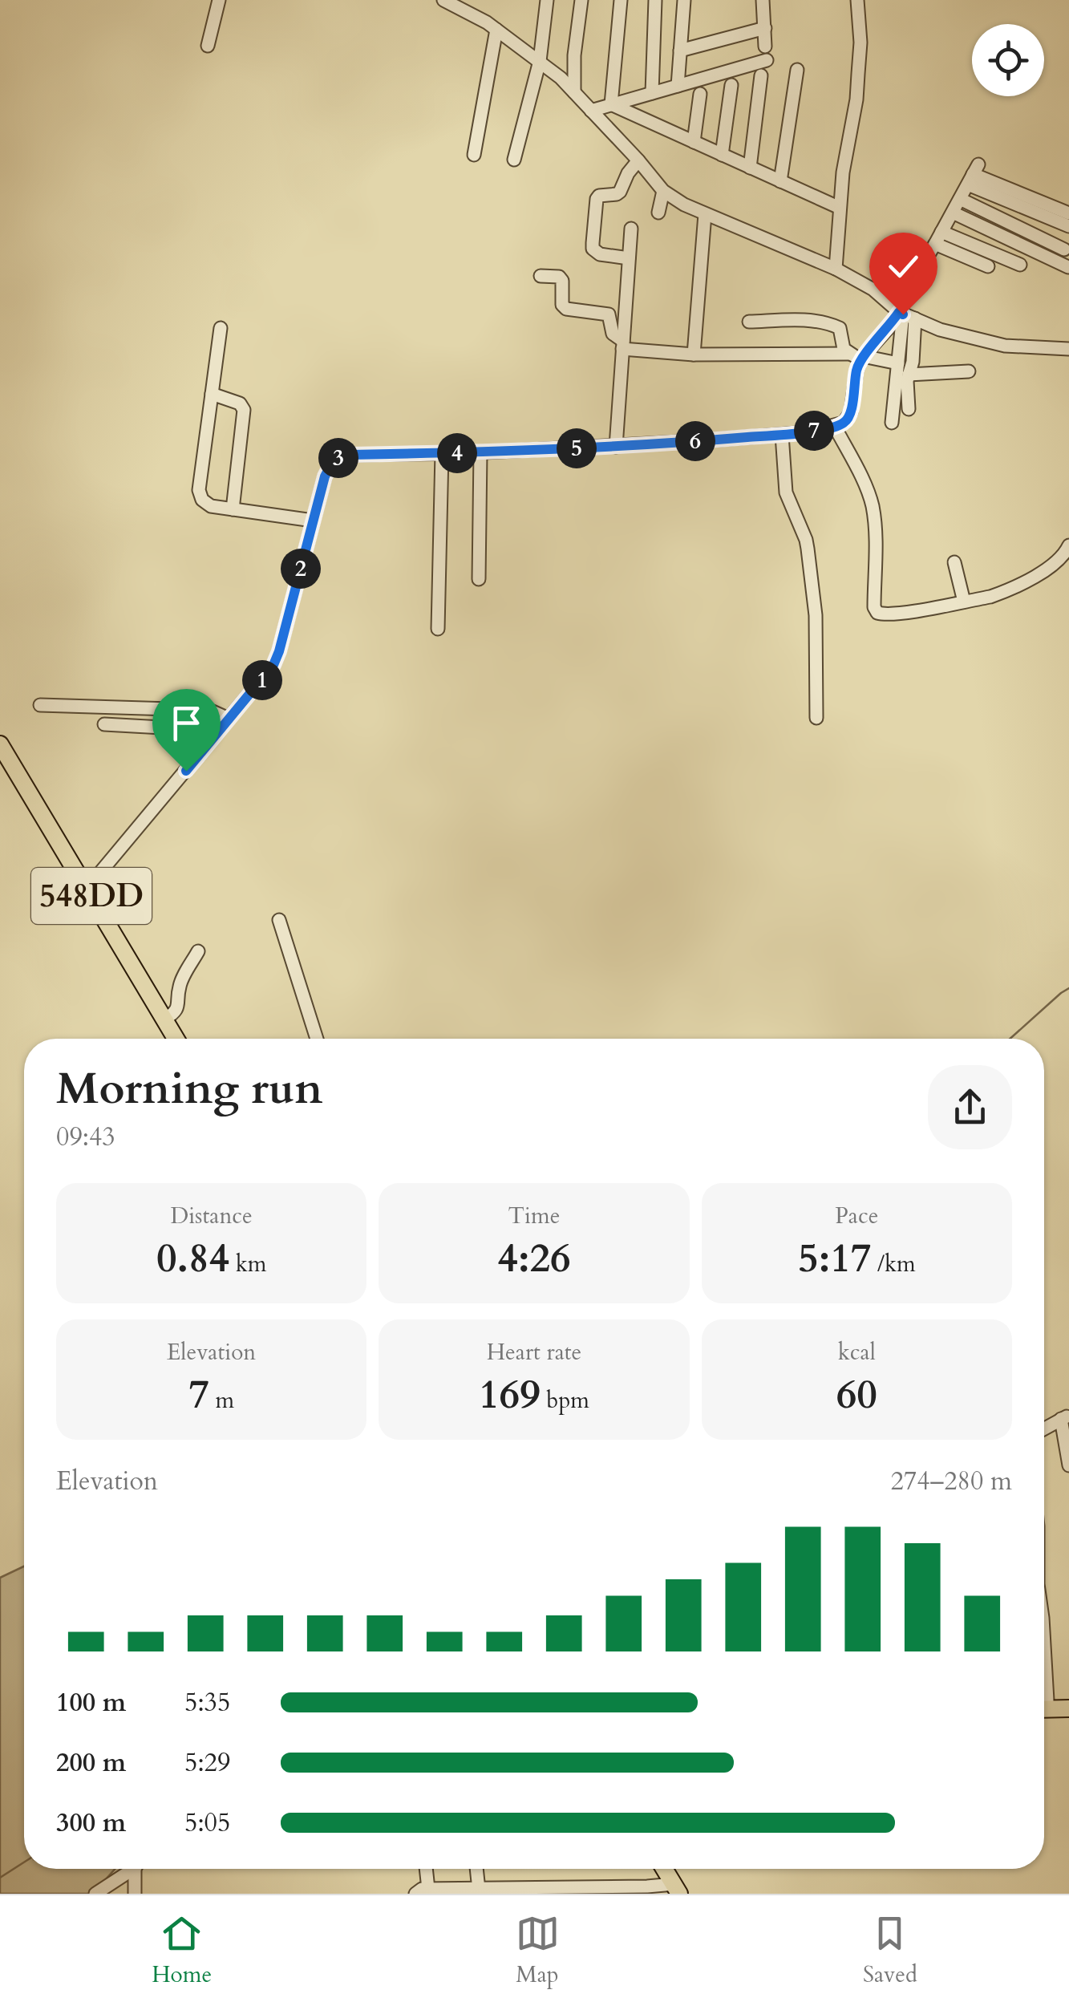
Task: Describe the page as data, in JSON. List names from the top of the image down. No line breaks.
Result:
{"streets":{"highway":["548DD"]},"page":{"pins":["7","6","5","4","3","2","1"],"heading":["Morning run","09:43"],"stats":[["Distance","0.84 km"],["Time","4:26"],["Pace","5:17 /km"],["Elevation","7 m"],["Heart rate","169 bpm"],["kcal","60"]],"chart":["Elevation","274–280 m"],"list":[{"name":"100 m","note":"5:35"},{"name":"200 m","note":"5:29"},{"name":"300 m","note":"5:05"}],"tabs":["Home","Map","Saved"]}}
